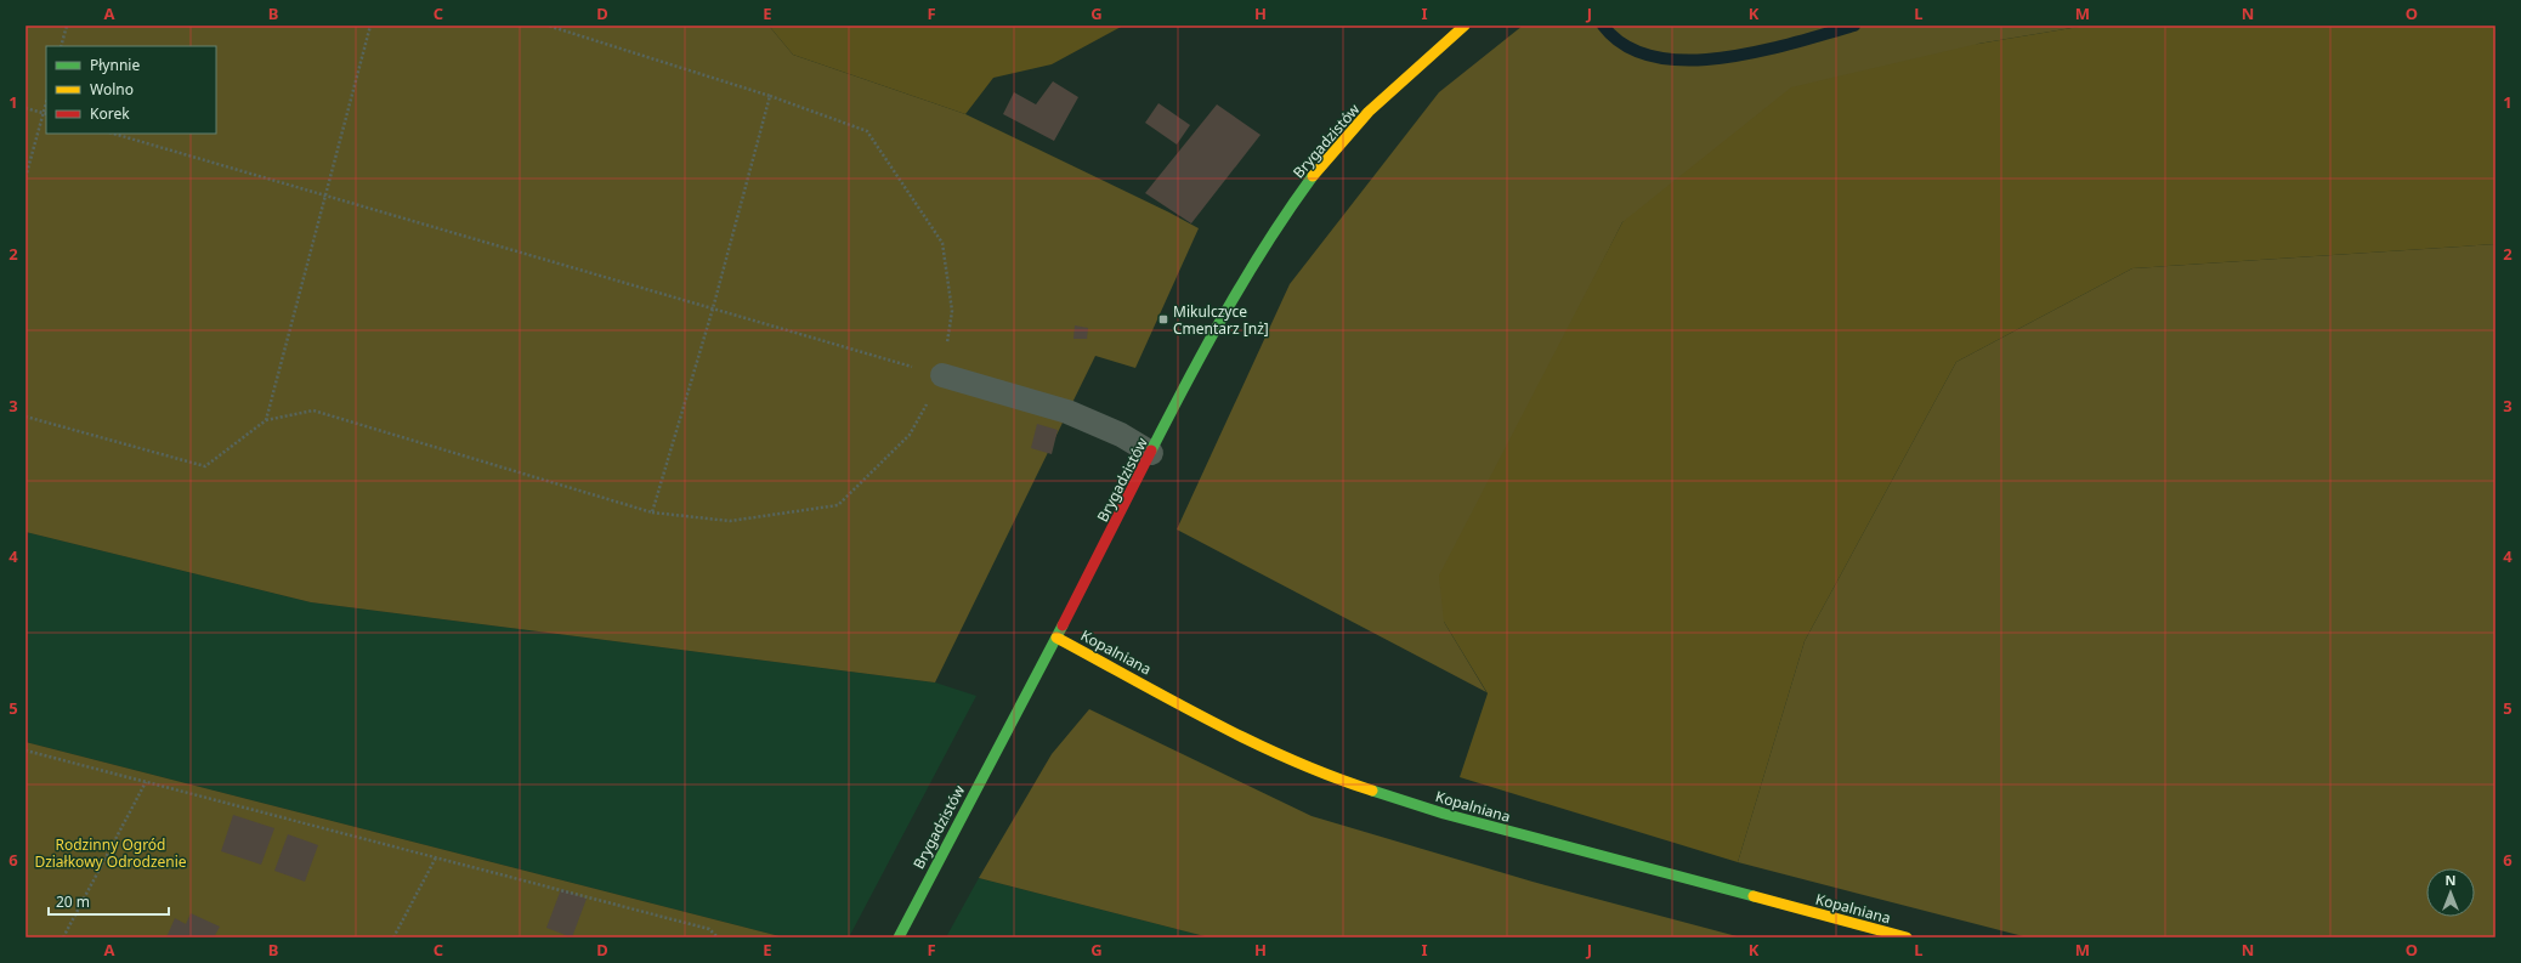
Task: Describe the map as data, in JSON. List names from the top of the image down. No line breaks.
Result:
{"streets":{"street":["Brygadzistów","Kopalniana"]},"crossings":[["Brygadzistów","Kopalniana"]],"parks":["Rodzinny Ogród Działkowy Odrodzenie"],"places":{"transit":["Mikulczyce Cmentarz [nż]"]},"legend":["Płynnie","Wolno","Korek"],"scale_bar":"20 m","north":"top","grid":{"columns":["A","B","C","D","E","F","G","H","I","J","K","L","M","N","O"],"rows":["1","2","3","4","5","6"]}}
